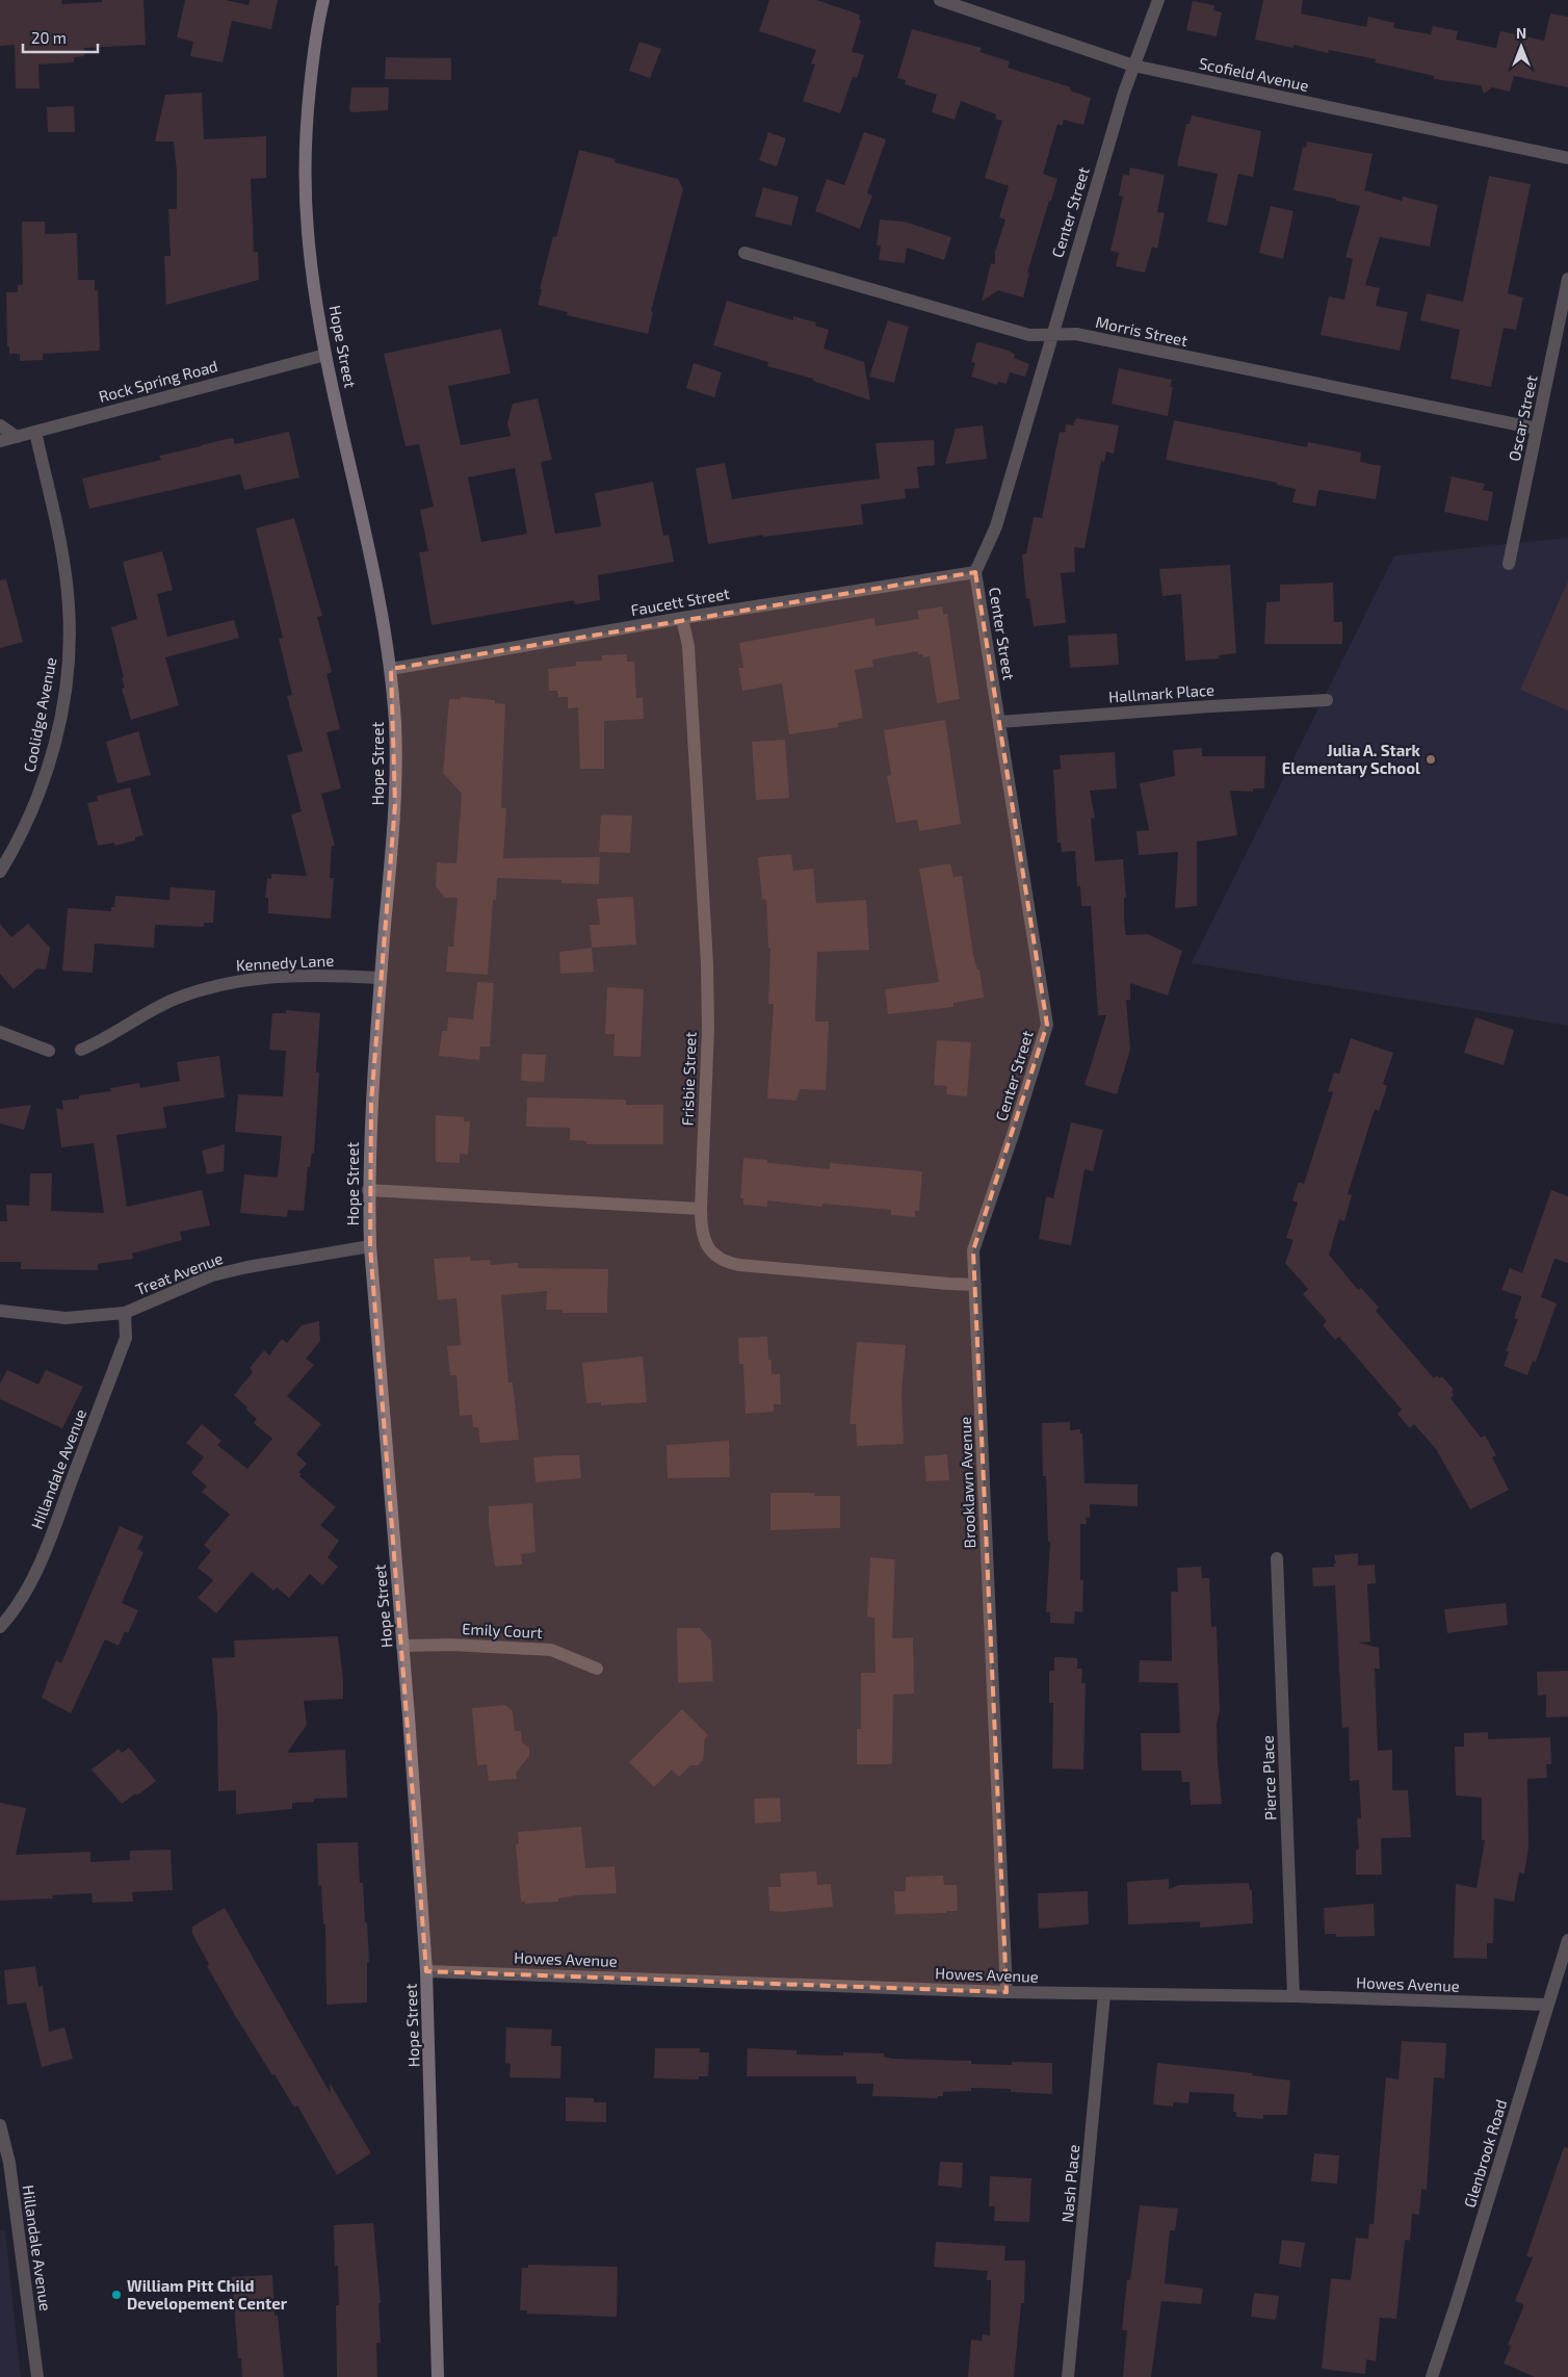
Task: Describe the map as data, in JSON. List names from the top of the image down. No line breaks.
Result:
{"streets":{"main road":["Hope Street"],"street":["Scofield Avenue","Center Street","Morris Street","Rock Spring Road","Oscar Street","Faucett Street","Hallmark Place","Coolidge Avenue","Kennedy Lane","Frisbie Street","Treat Avenue","Hillandale Avenue","Brooklawn Avenue","Emily Court","Pierce Place","Howes Avenue","Glenbrook Road","Nash Place"]},"crossings":[["Scofield Avenue","Center Street"],["Center Street","Morris Street"],["Center Street","Faucett Street"],["Center Street","Hallmark Place"],["Center Street","Brooklawn Avenue"],["Morris Street","Oscar Street"],["Hope Street","Rock Spring Road"],["Hope Street","Faucett Street"],["Hope Street","Kennedy Lane"],["Hope Street","Treat Avenue"],["Hope Street","Emily Court"],["Hope Street","Howes Avenue"],["Rock Spring Road","Coolidge Avenue"],["Faucett Street","Frisbie Street"],["Treat Avenue","Hillandale Avenue"],["Brooklawn Avenue","Howes Avenue"],["Pierce Place","Howes Avenue"],["Howes Avenue","Glenbrook Road"],["Howes Avenue","Nash Place"]],"places":["Julia A. Stark Elementary School","William Pitt Child Developement Center"],"scale_bar":"20 m","north":"top"}
